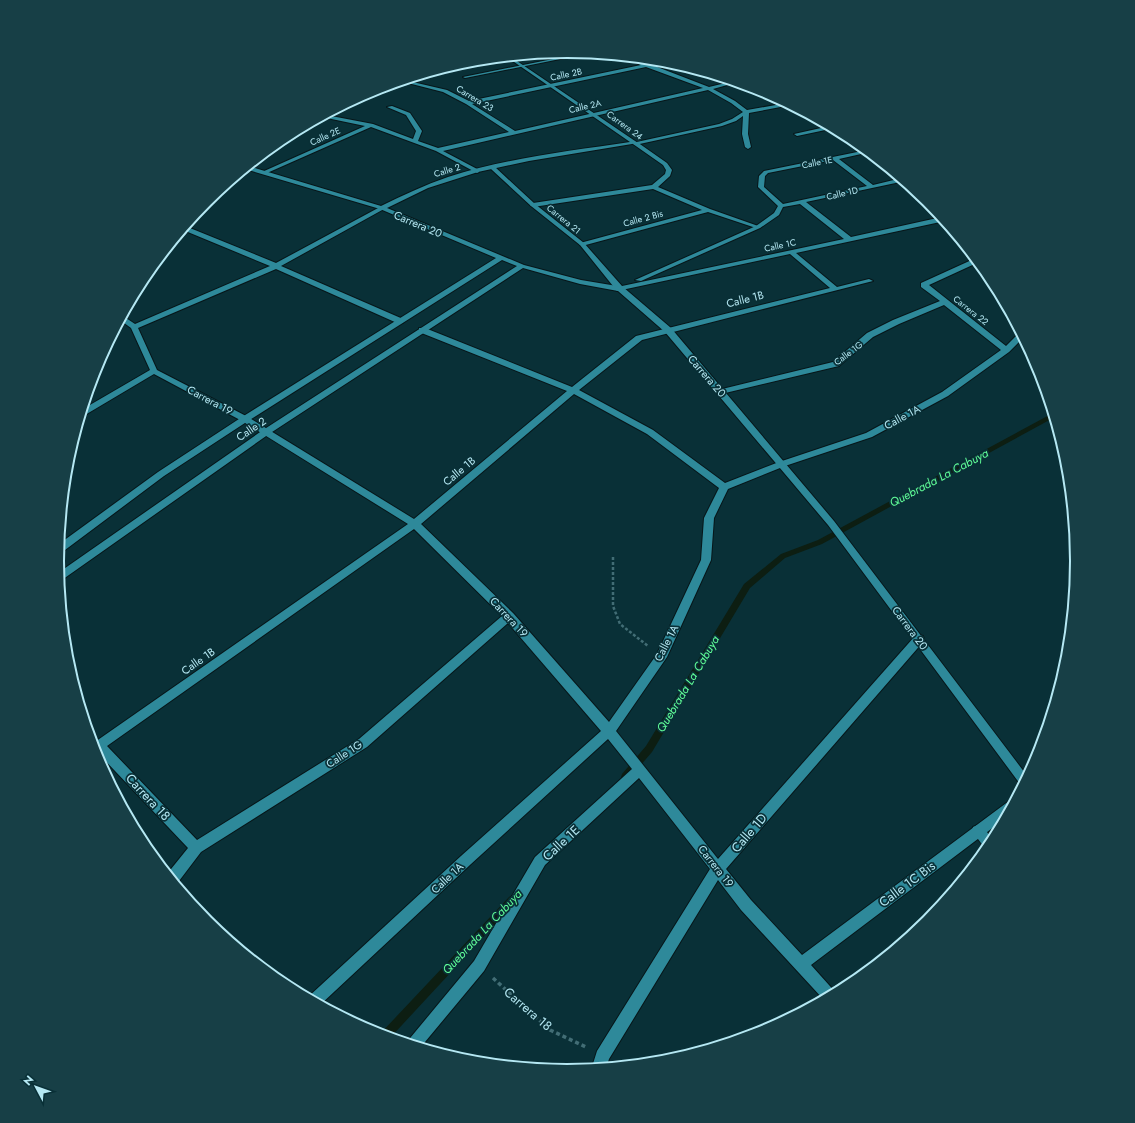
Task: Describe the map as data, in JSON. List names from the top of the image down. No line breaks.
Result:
{"streets":{"street":["Calle 2B","Carrera 23","Calle 2A","Carrera 24","Calle 2E","Calle 1E","Calle 2","Calle 1D","Calle 2 Bis","Carrera 21","Carrera 20","Calle 1C","Calle 1B","Carrera 22","Calle 1G","Carrera 19","Calle 1A","Carrera 18","Calle 1C Bis"]},"crossings":[["Calle 2B","Carrera 23"],["Calle 2B","Carrera 24"],["Carrera 23","Calle 2A"],["Calle 2A","Carrera 24"],["Carrera 24","Calle 2"],["Calle 2E","Carrera 20"],["Calle 1E","Calle 1D"],["Calle 1E","Carrera 19"],["Calle 1E","Carrera 18"],["Calle 2","Carrera 21"],["Calle 2","Carrera 20"],["Calle 2","Carrera 19"],["Calle 1D","Carrera 20"],["Calle 1D","Carrera 19"],["Calle 1D","Carrera 18"],["Calle 2 Bis","Carrera 21"],["Carrera 21","Carrera 20"],["Carrera 21","Calle 1C"],["Carrera 20","Calle 1C"],["Carrera 20","Calle 1B"],["Carrera 20","Calle 1G"],["Carrera 20","Calle 1A"],["Calle 1B","Carrera 19"],["Carrera 22","Calle 1G"],["Carrera 22","Calle 1A"],["Calle 1G","Carrera 19"],["Calle 1G","Carrera 18"],["Carrera 19","Calle 1A"],["Carrera 19","Calle 1C Bis"]],"water":["Quebrada La Cabuya"],"north":"top left"}
